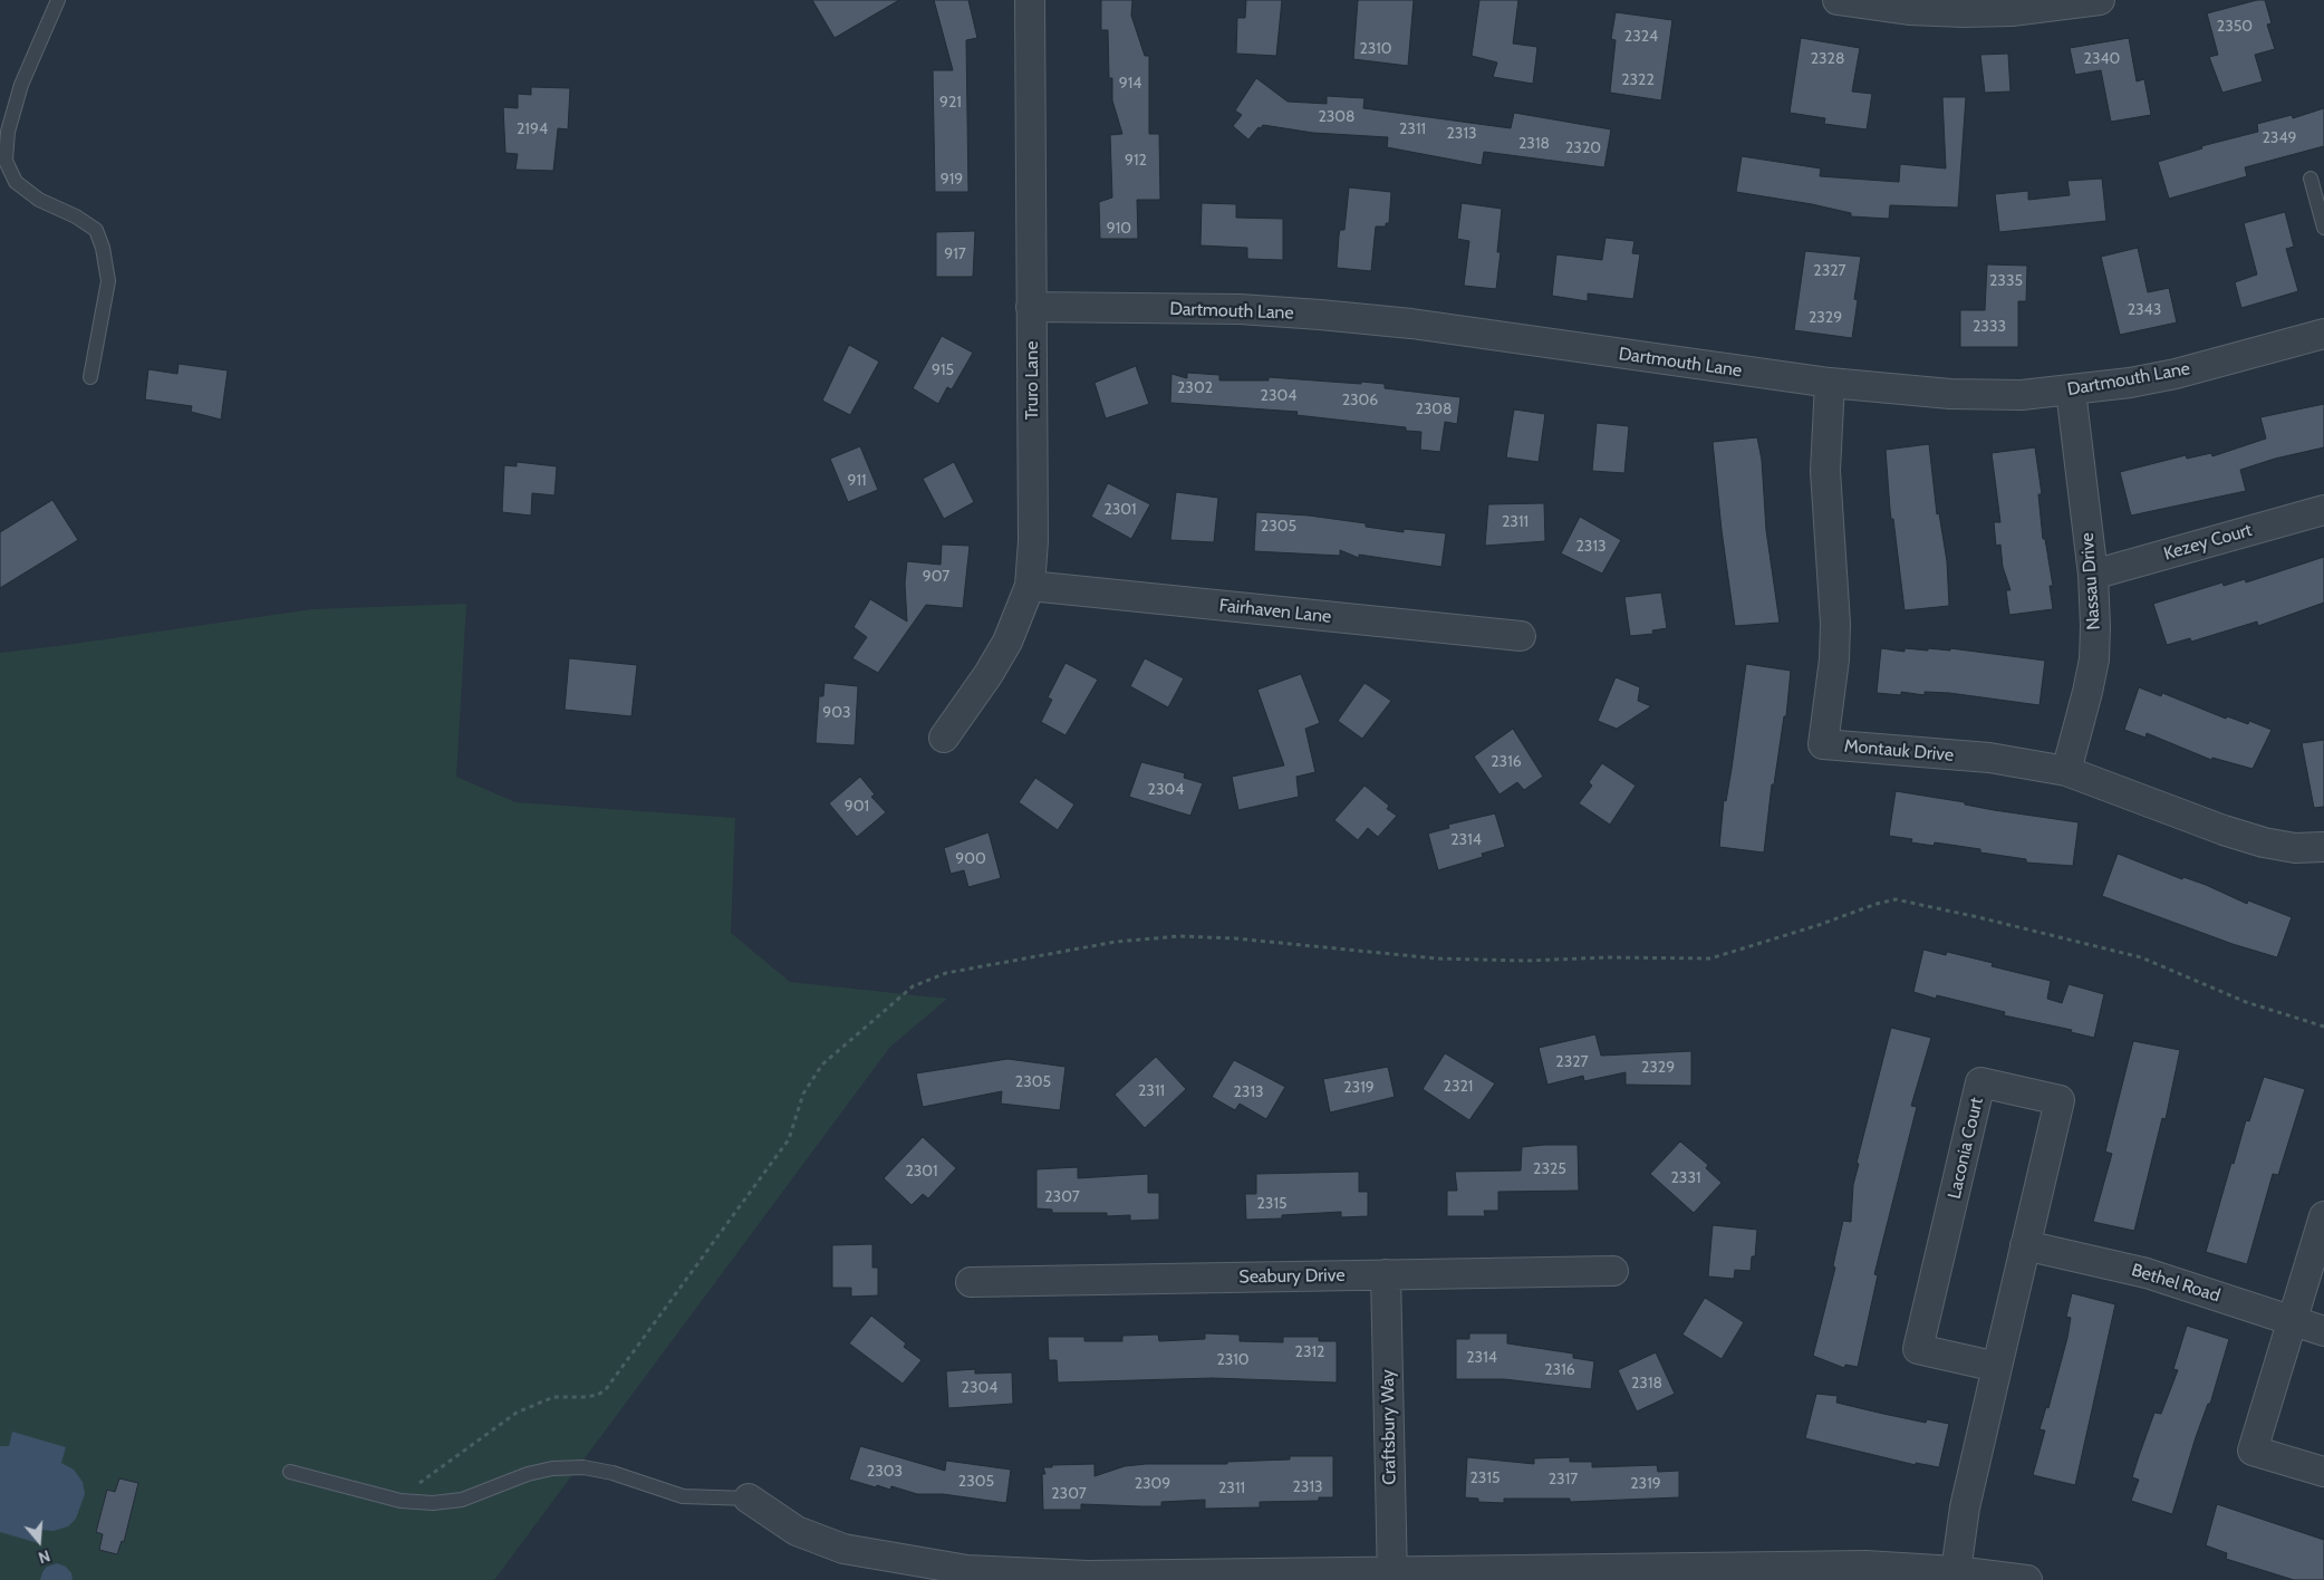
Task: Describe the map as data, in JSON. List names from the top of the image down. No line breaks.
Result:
{"streets":{"street":["Dartmouth Lane","Truro Lane","Kezey Court","Nassau Drive","Fairhaven Lane","Montauk Drive","Laconia Court","Seabury Drive","Bethel Road","Craftsbury Way"]},"crossings":[["Dartmouth Lane","Truro Lane"],["Dartmouth Lane","Nassau Drive"],["Dartmouth Lane","Montauk Drive"],["Truro Lane","Fairhaven Lane"],["Kezey Court","Nassau Drive"],["Nassau Drive","Montauk Drive"],["Laconia Court","Bethel Road"],["Seabury Drive","Craftsbury Way"]],"house_numbers":["2350","2324","2310","2328","2340","2322","914","921","2308","2194","2311","2313","2349","2318","2320","912","919","910","917","2327","2335","2343","2329","2333","915","2302","2304","2306","2308","911","2301","2311","2305","2313","907","903","2316","2304","901","2314","900","2327","2329","2305","2321","2319","2311","2313","2325","2301","2331","2307","2315","2312","2314","2310","2316","2318","2304","2303","2315","2317","2305","2309","2319","2313","2311","2307"],"north":"bottom"}
